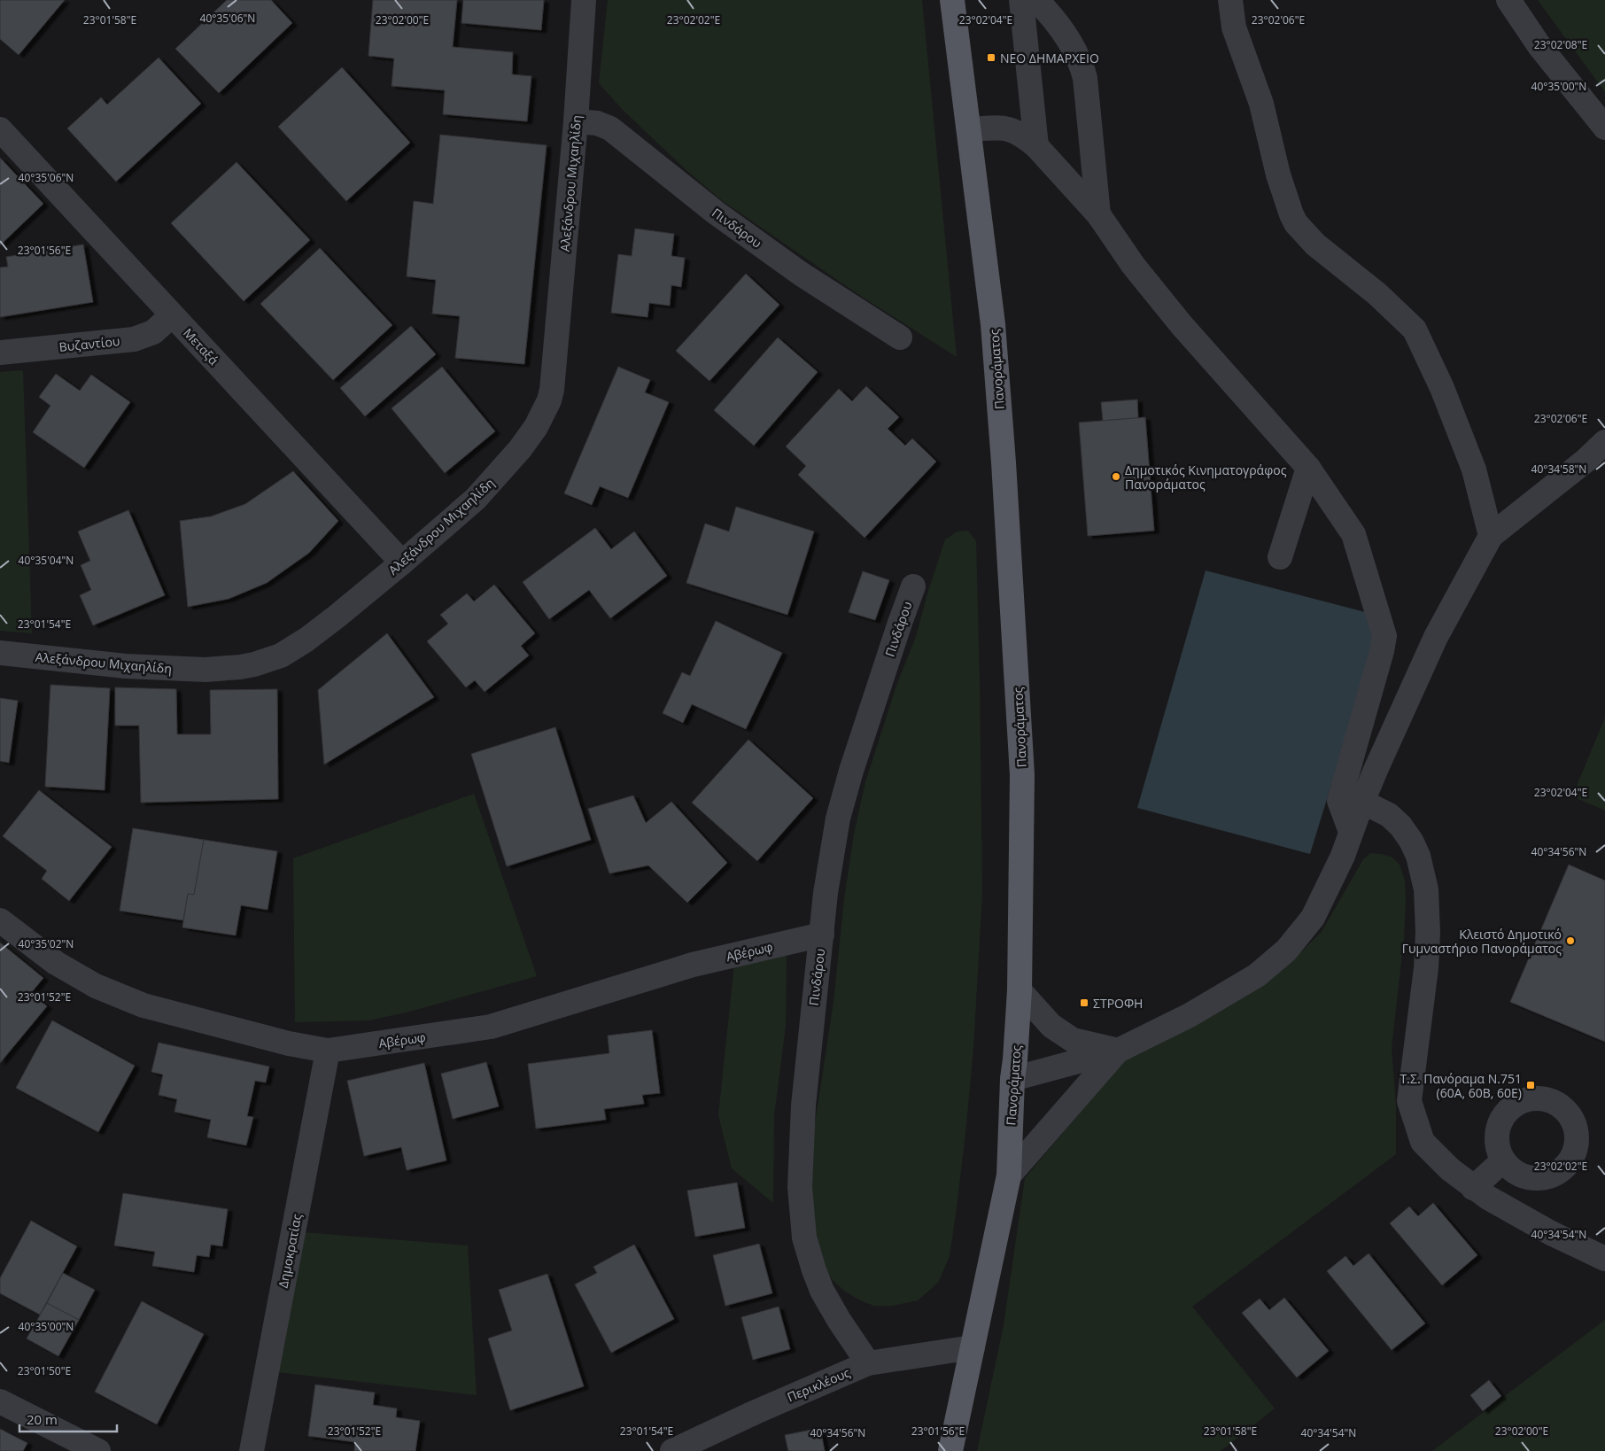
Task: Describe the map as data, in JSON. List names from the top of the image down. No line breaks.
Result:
{"streets":{"main road":["Πανοράματος"],"street":["Aλεξάνδρου Mιχαηλίδη","Πινδάρου","Βυζαντίου","Μεταξά","Αβέρωφ","Δημοκρατίας","Περικλέους"]},"crossings":[["Aλεξάνδρου Mιχαηλίδη","Πινδάρου"],["Aλεξάνδρου Mιχαηλίδη","Μεταξά"],["Πινδάρου","Αβέρωφ"],["Πινδάρου","Περικλέους"],["Βυζαντίου","Μεταξά"],["Πανοράματος","Περικλέους"],["Αβέρωφ","Δημοκρατίας"]],"places":{"transit":["ΝΕΟ ΔΗΜΑΡΧΕΙΟ","ΣΤΡΟΦΗ","Τ.Σ. Πανόραμα Ν.751 (60A, 60B, 60E)"],"other":["Δημοτικός Κινηματογράφος Πανοράματος","Κλειστό Δημοτικό Γυμναστήριο Πανοράματος"]},"scale_bar":"20 m","coordinates":["40°35'06\"N","23°01'58\"E","23°02'00\"E","23°02'02\"E","23°02'04\"E","23°02'06\"E","23°02'08\"E","40°35'00\"N","23°01'56\"E","40°34'58\"N","40°35'04\"N","23°01'54\"E","40°34'56\"N","40°35'02\"N","23°01'52\"E","40°34'54\"N","23°01'50\"E"]}
